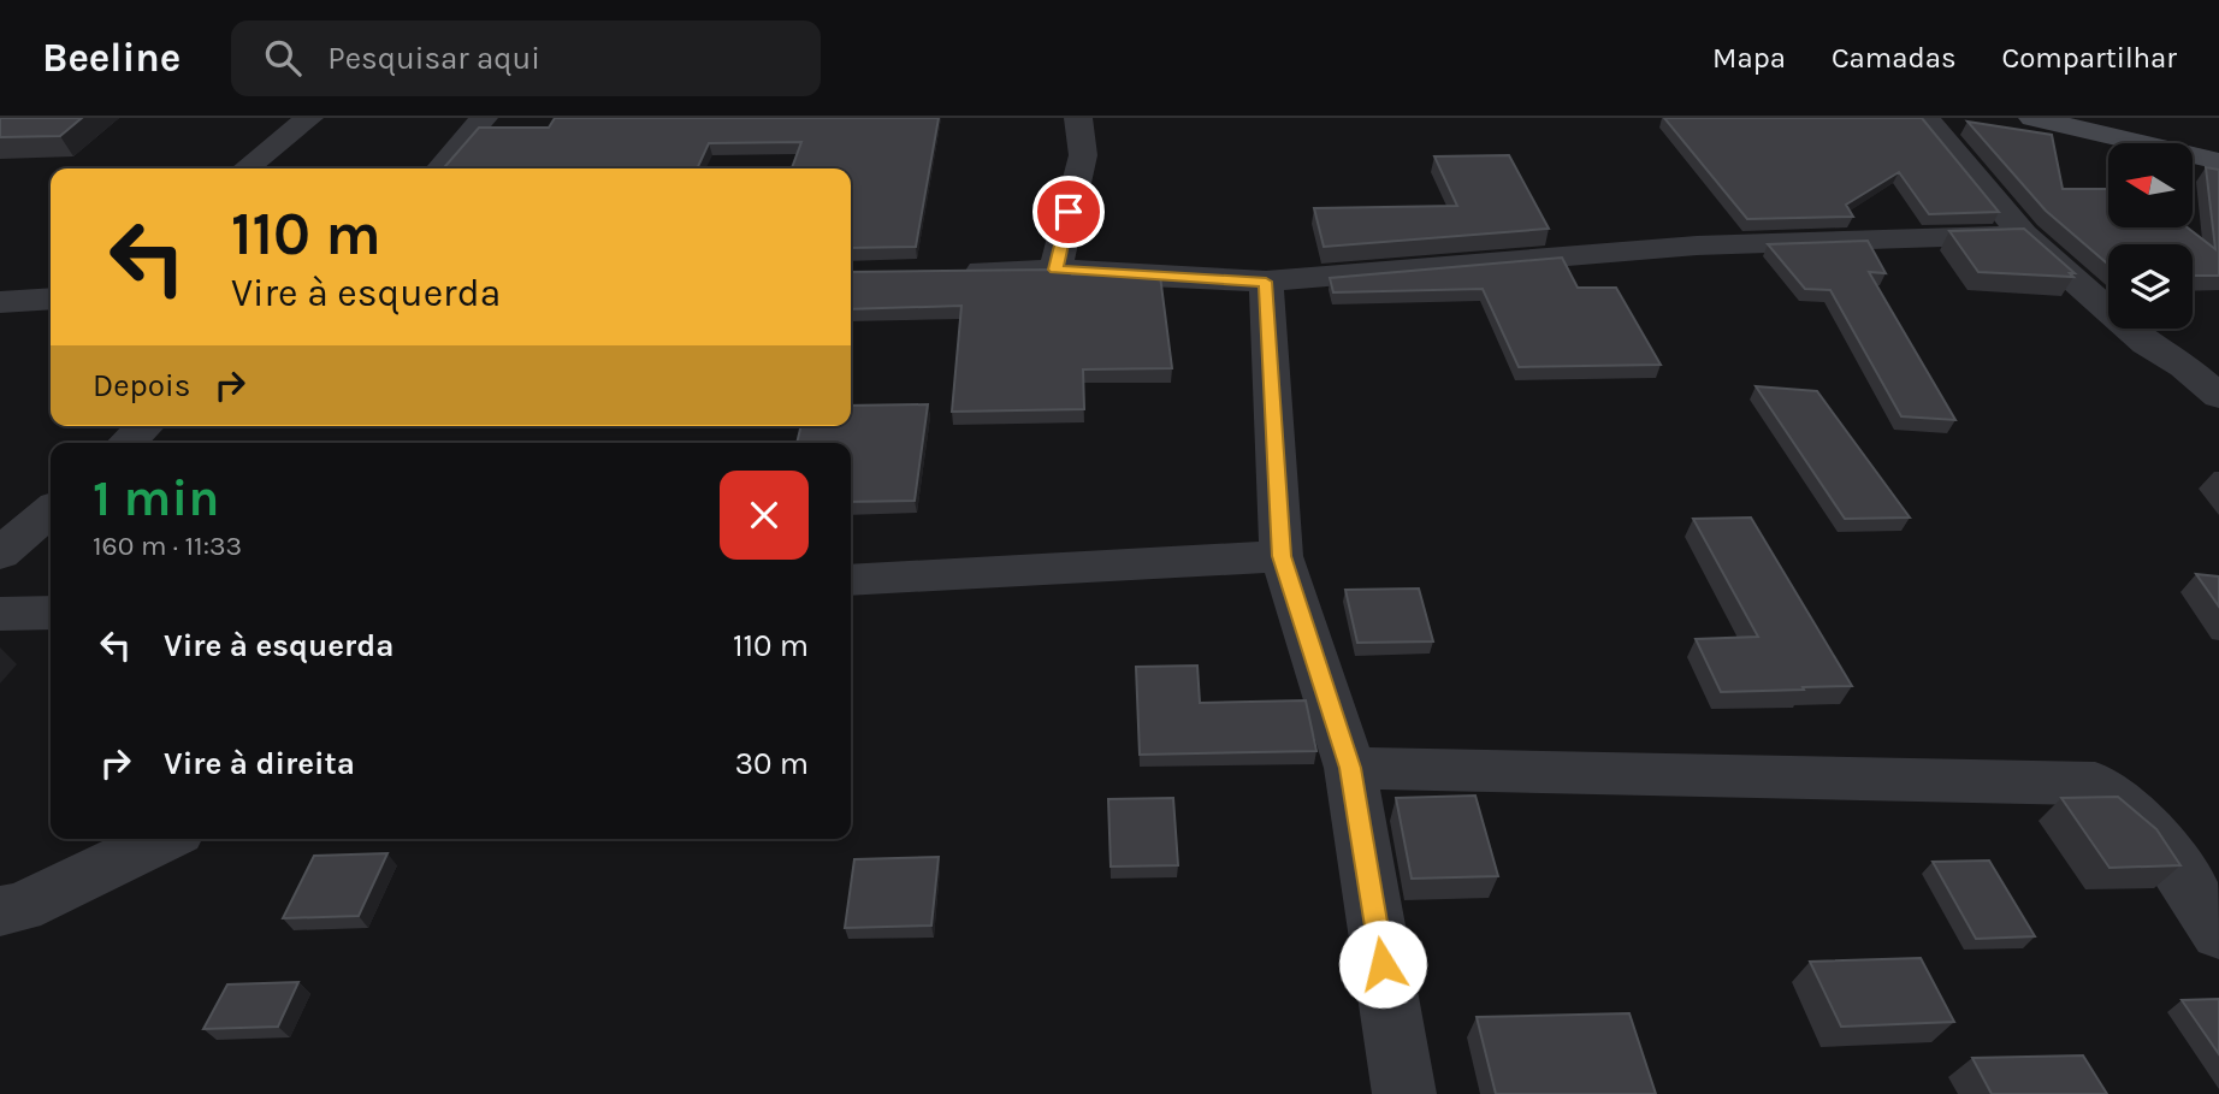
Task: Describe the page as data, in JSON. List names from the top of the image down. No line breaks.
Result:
{"north":"left","page":{"header":"Beeline","search":"Pesquisar aqui","nav":["Mapa","Camadas","Compartilhar"],"turn":["110 m","Vire à esquerda"],"then":"Depois","heading":["1 min","160 m · 11:33"],"list":[{"name":"Vire à esquerda","value":"110 m"},{"name":"Vire à direita","value":"30 m"}]}}
